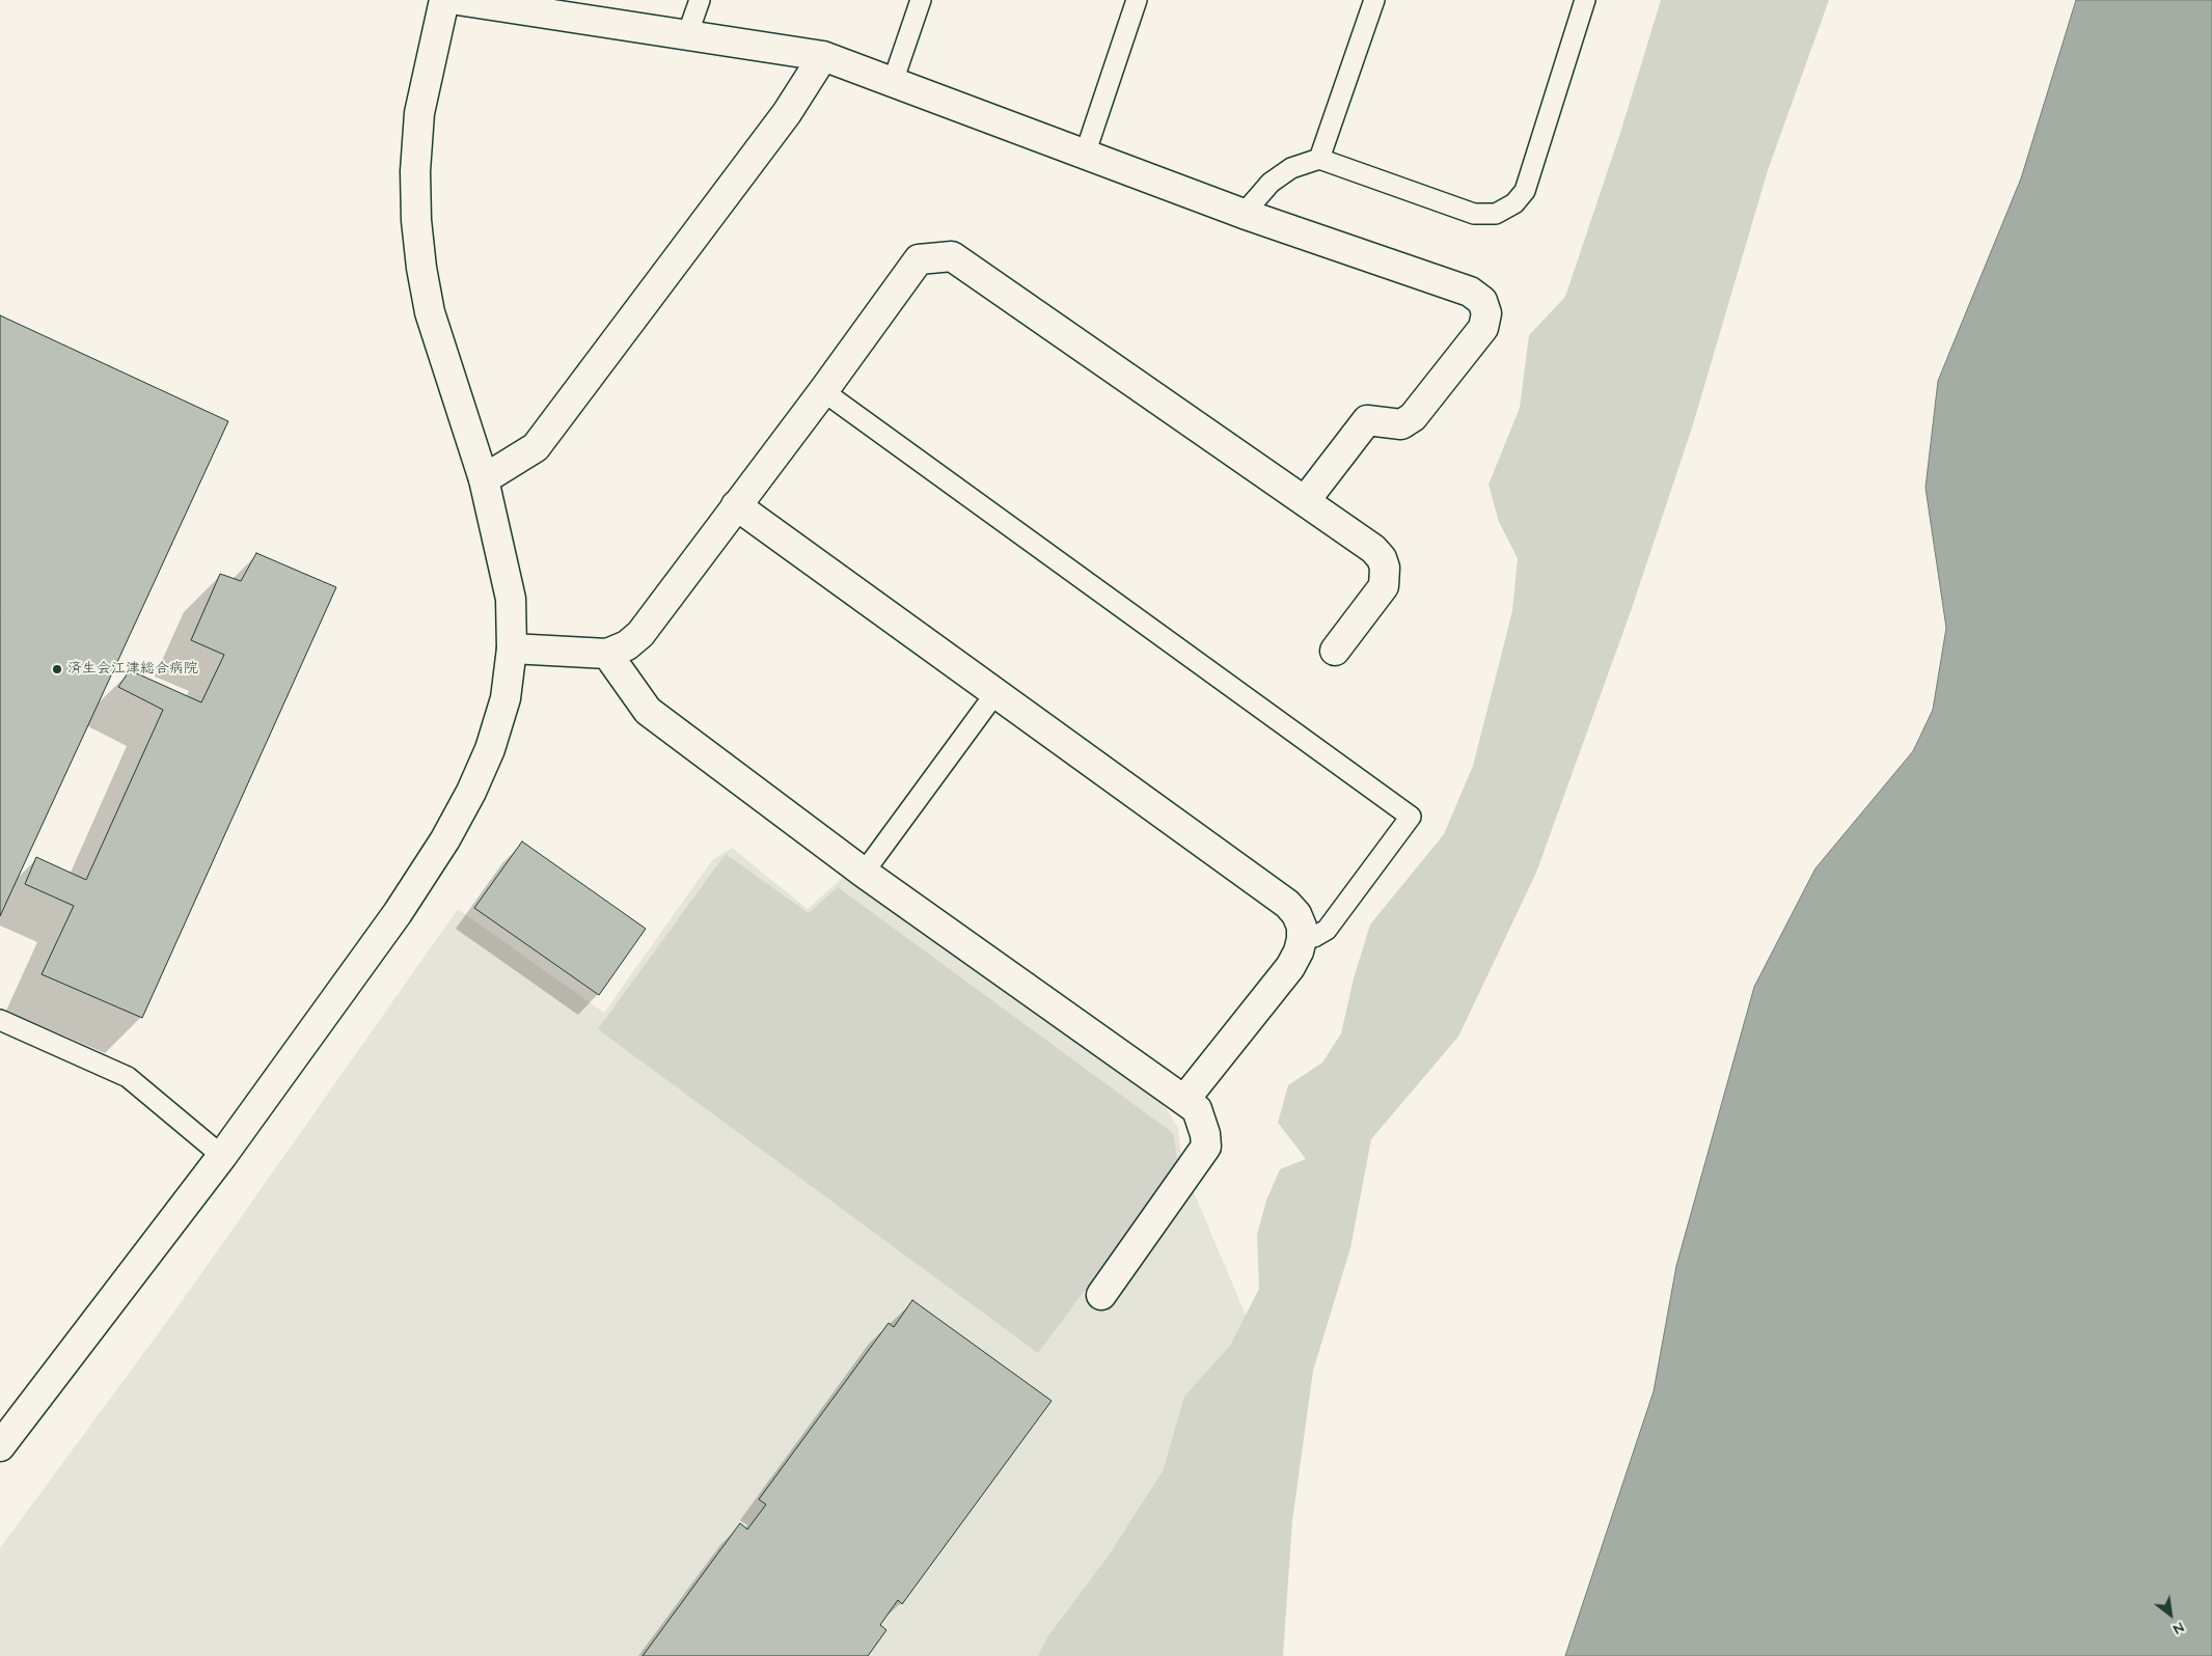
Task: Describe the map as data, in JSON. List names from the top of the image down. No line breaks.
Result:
{"places":["済生会江津総合病院"],"north":"bottom right"}
